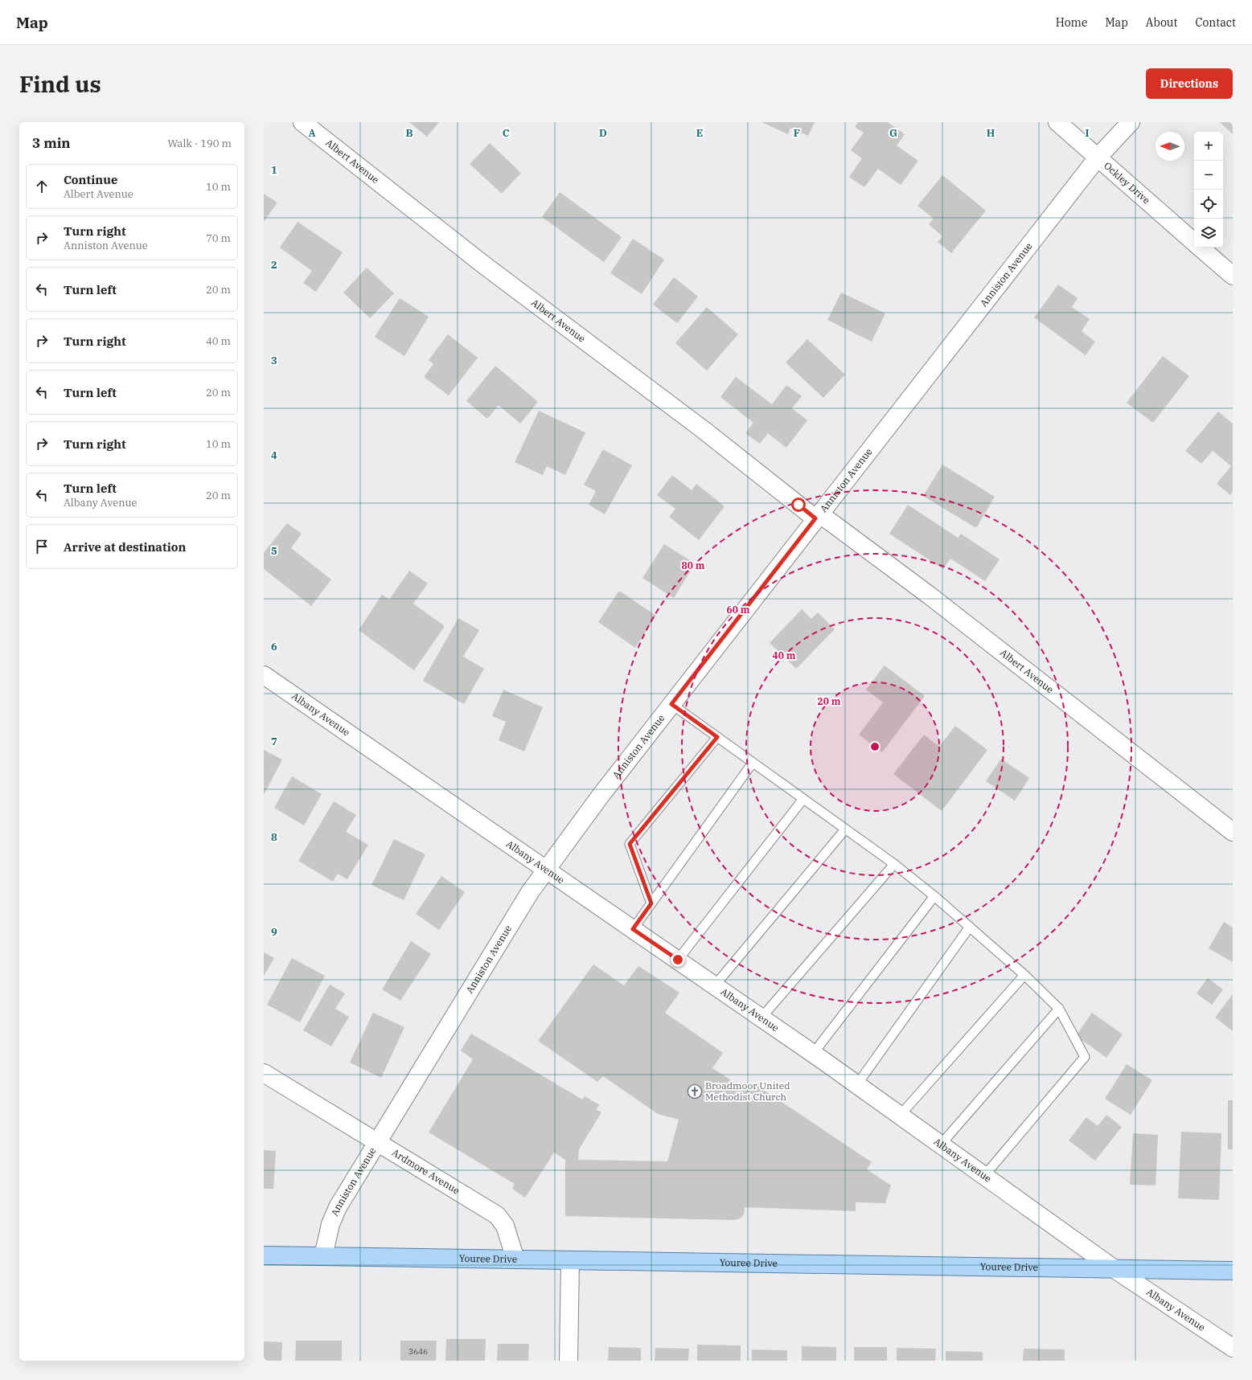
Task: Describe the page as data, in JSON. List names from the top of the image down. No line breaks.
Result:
{"streets":{"main road":["Youree Drive"],"street":["Albert Avenue","Ockley Drive","Anniston Avenue","Albany Avenue","Ardmore Avenue"]},"crossings":[["Albert Avenue","Anniston Avenue"],["Ockley Drive","Anniston Avenue"],["Anniston Avenue","Albany Avenue"],["Anniston Avenue","Ardmore Avenue"],["Anniston Avenue","Youree Drive"],["Albany Avenue","Youree Drive"],["Ardmore Avenue","Youree Drive"]],"places":{"church":["Broadmoor United Methodist Church"]},"house_numbers":["3646"],"north":"left","page":{"header":"Map","nav":["Home","Map","About","Contact"],"buttons":"Directions","title":"Find us","heading":["3 min","Walk · 190 m"],"map_buttons":["+","−"],"list":[["Continue","Albert Avenue","10 m"],["Turn right","Anniston Avenue","70 m"],["Turn left","20 m"],["Turn right","40 m"],["Turn left","20 m"],["Turn right","10 m"],["Turn left","Albany Avenue","20 m"],"Arrive at destination"]},"grid":{"columns":["A","B","C","D","E","F","G","H","I"],"rows":["1","2","3","4","5","6","7","8","9"]},"rings":["80 m","60 m","40 m","20 m"]}
